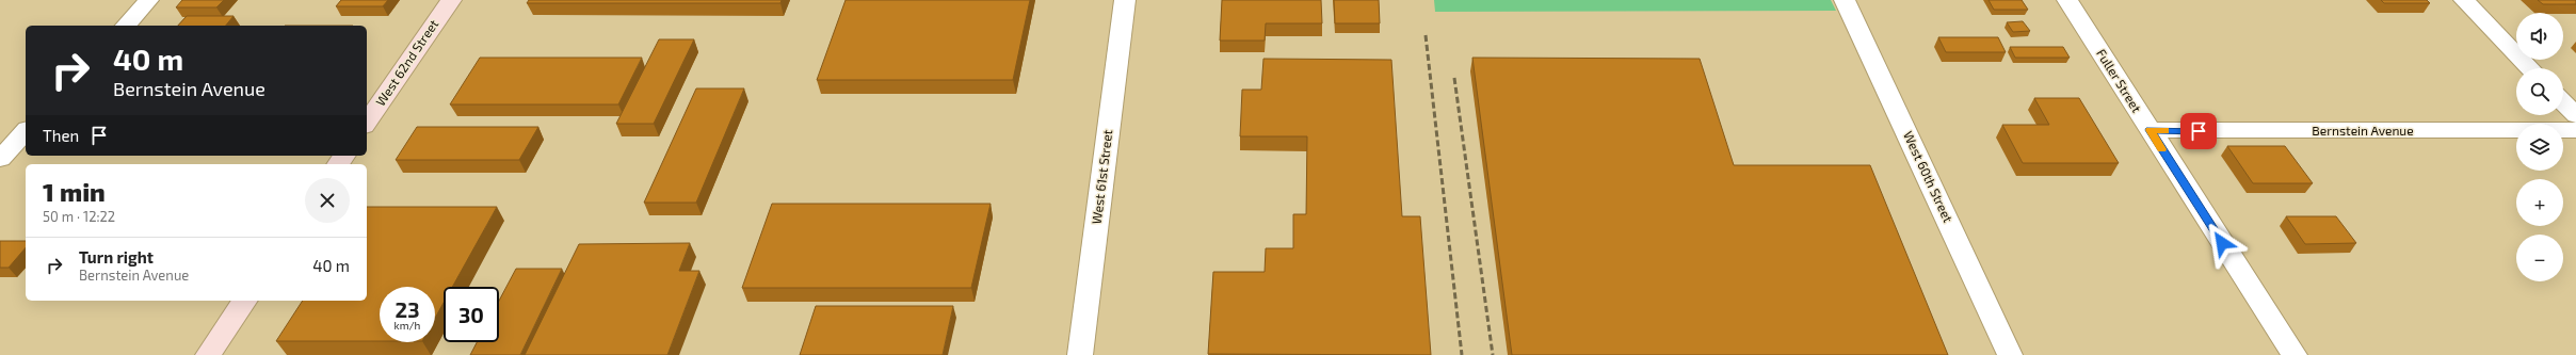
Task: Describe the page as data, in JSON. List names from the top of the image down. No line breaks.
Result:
{"streets":{"street":["West 62nd Street","Fuller Street","Bernstein Avenue","West 61st Street","West 60th Street"]},"crossings":[["Fuller Street","Bernstein Avenue"]],"page":{"map_buttons":["+","−"],"turn":["40 m","Bernstein Avenue"],"then":"Then","heading":["1 min","50 m · 12:22"],"list":[{"name":"Turn right","note":"Bernstein Avenue","value":"40 m"}],"speed":"23 km/h","limit":"30"}}
